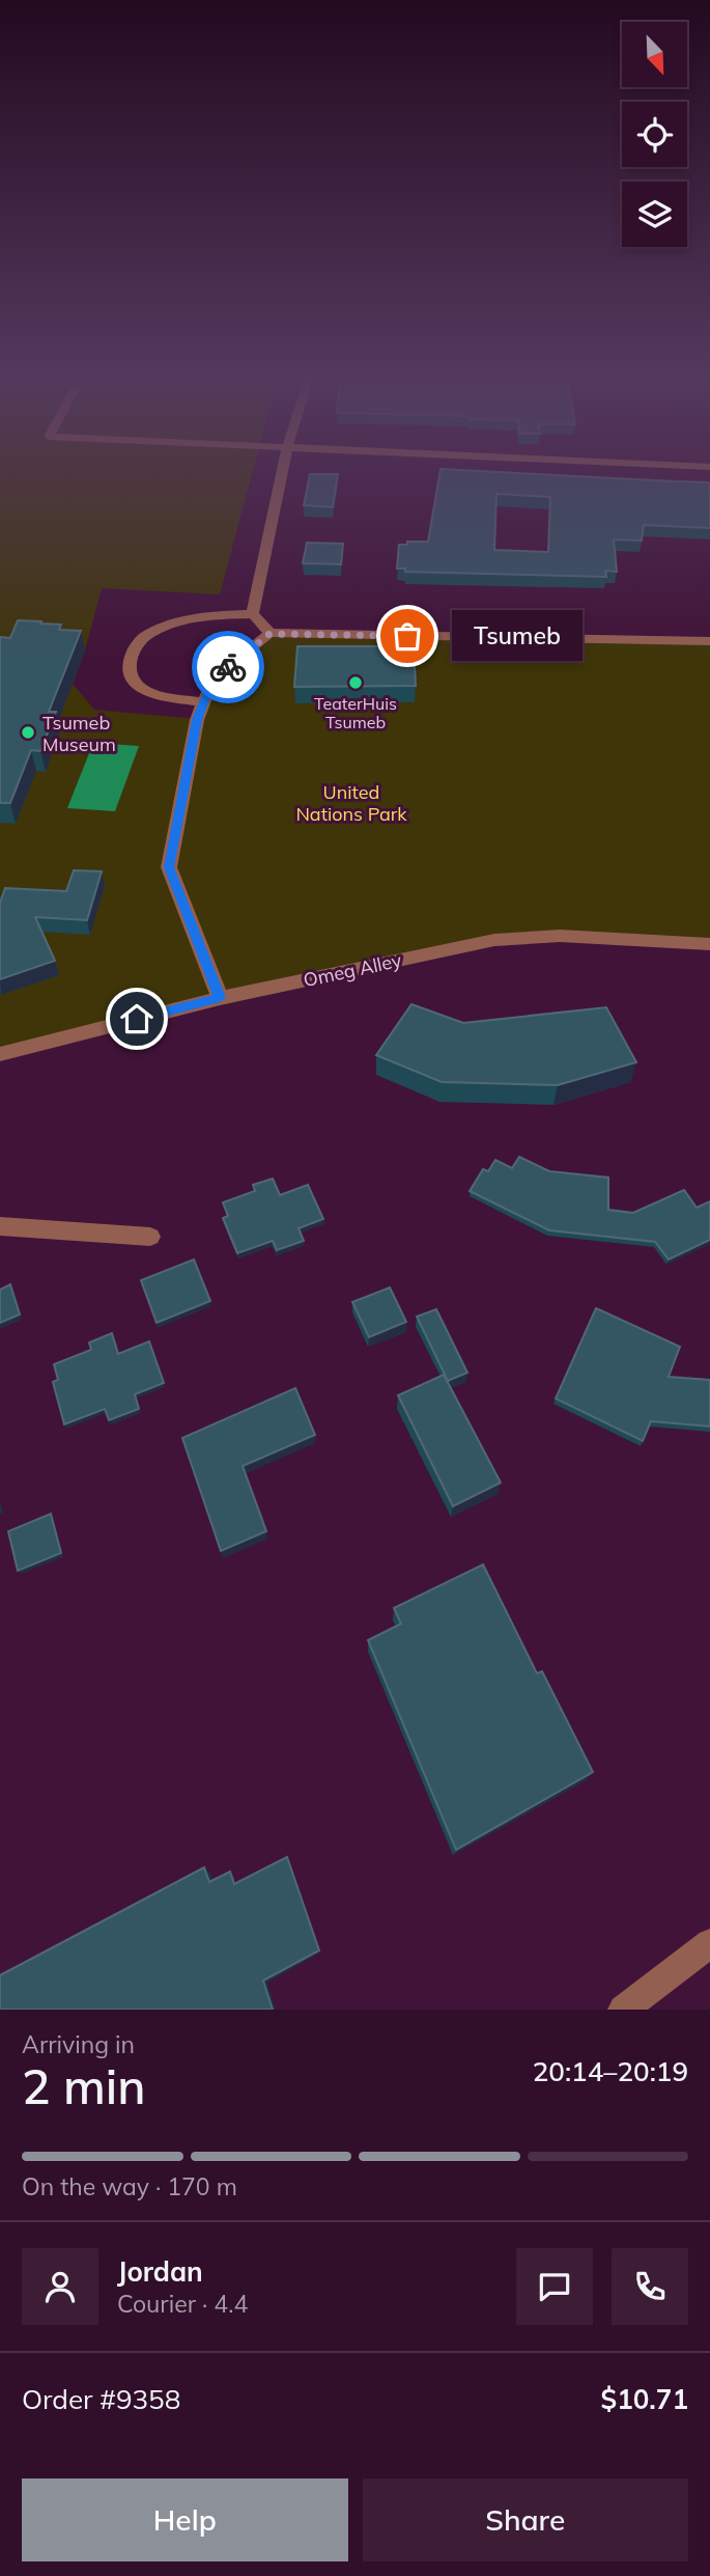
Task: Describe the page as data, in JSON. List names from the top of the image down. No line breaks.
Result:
{"streets":{"street":["Omeg Alley"]},"parks":["United Nations Park"],"places":["Tsumeb","TeaterHuis Tsumeb","Tsumeb Museum"],"north":"bottom right","page":{"bubble":"Tsumeb","heading":["2 min","Arriving in","20:14–20:19"],"panel":["Jordan","Courier · 4.4","Order #9358","$10.71"],"bar":"On the way · 170 m","buttons":["Help","Share"]}}
